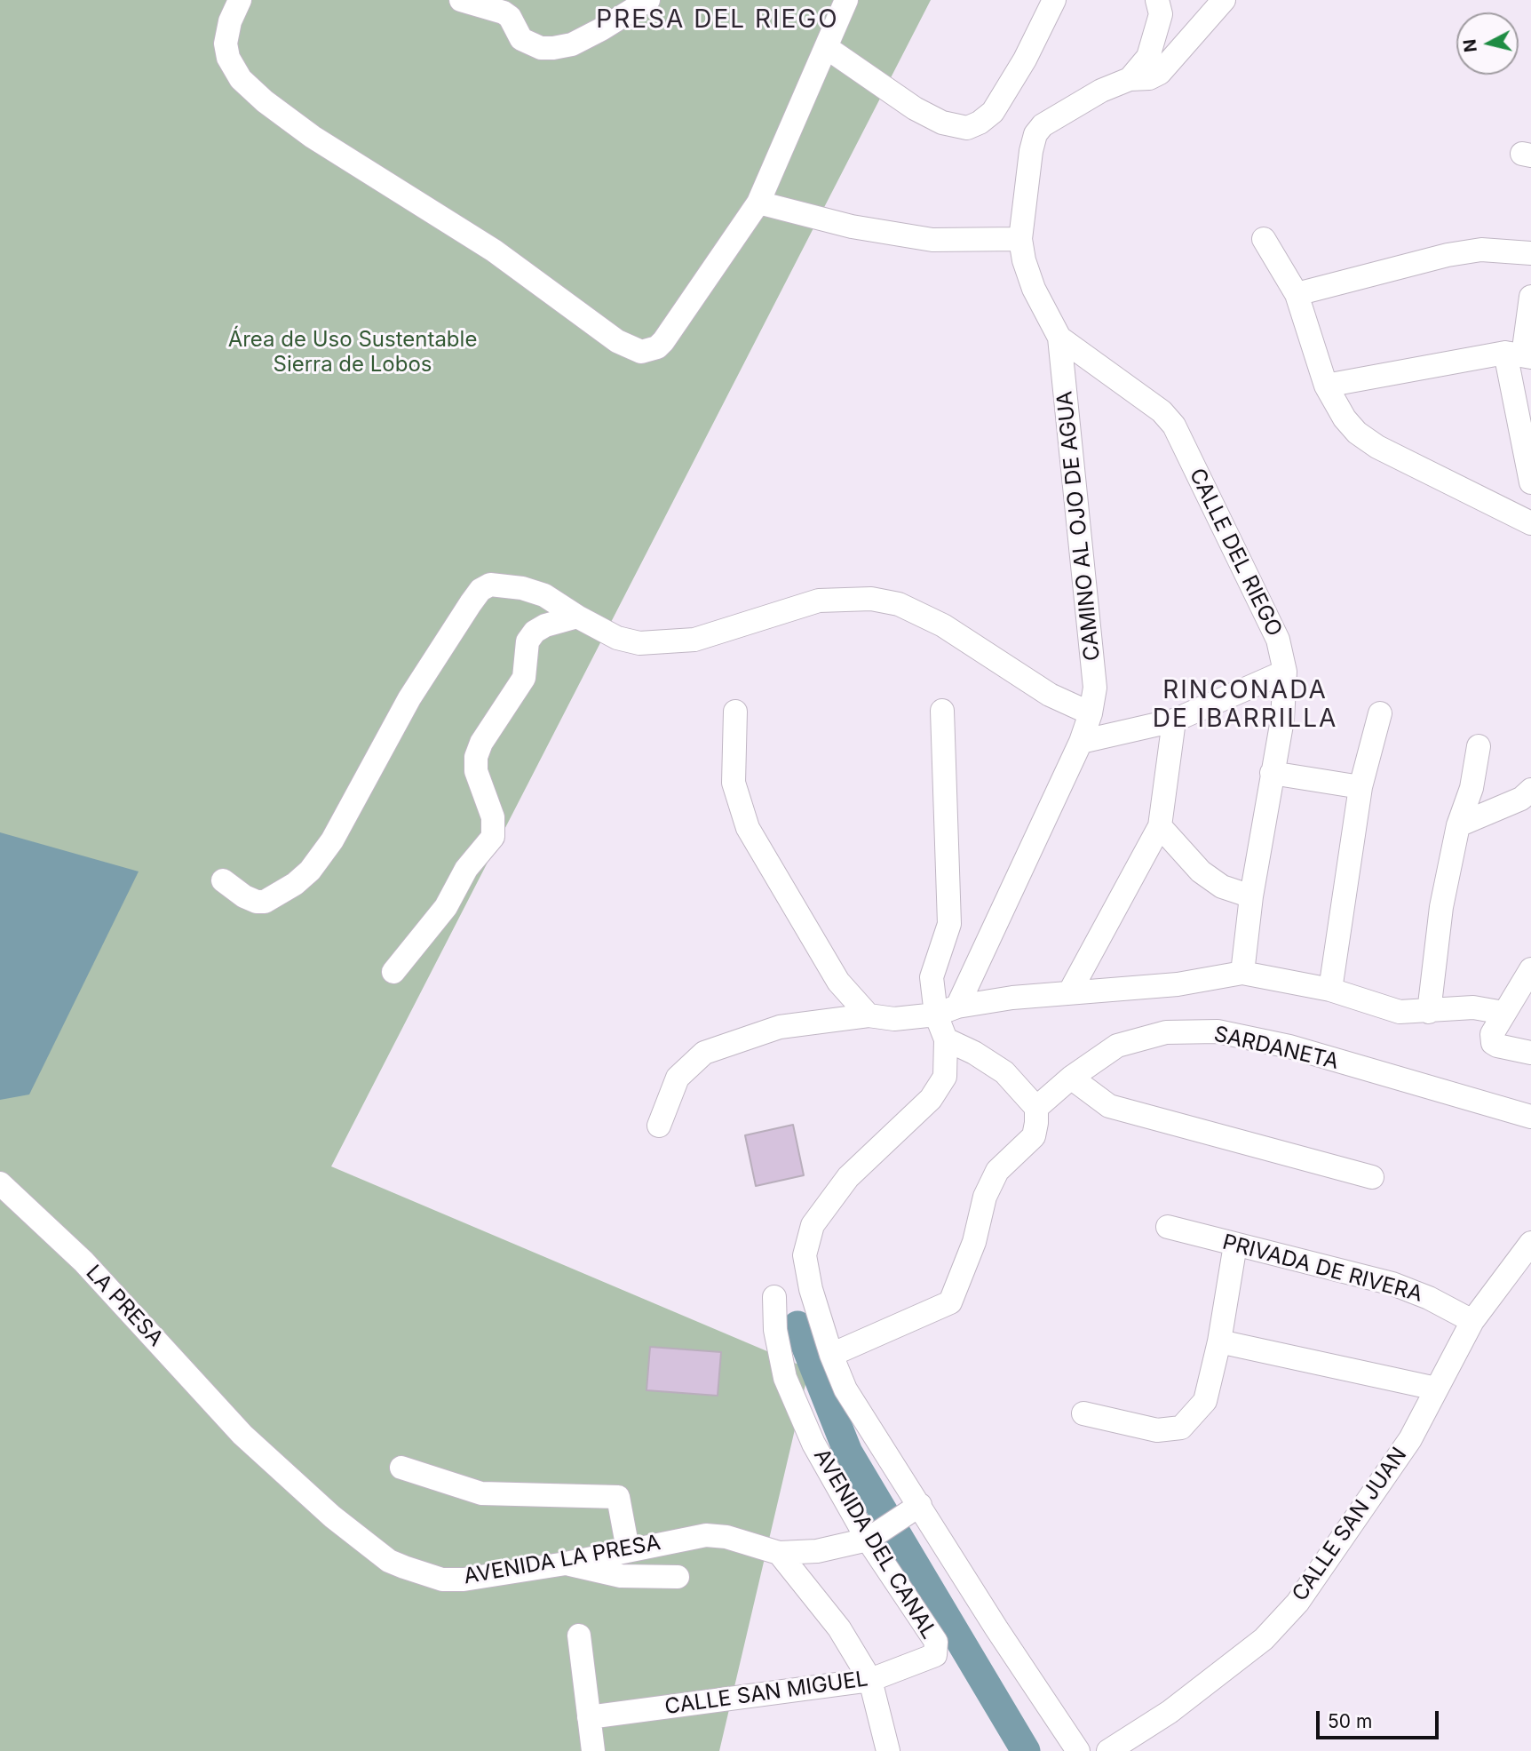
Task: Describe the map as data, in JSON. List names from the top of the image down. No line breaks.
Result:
{"streets":{"street":["CAMINO AL OJO DE AGUA","CALLE DEL RIEGO","SARDANETA","PRIVADA DE RIVERA","LA PRESA","CALLE SAN JUAN","AVENIDA DEL CANAL","AVENIDA LA PRESA","CALLE SAN MIGUEL"]},"crossings":[["CAMINO AL OJO DE AGUA","CALLE DEL RIEGO"],["PRIVADA DE RIVERA","CALLE SAN JUAN"],["LA PRESA","AVENIDA LA PRESA"],["AVENIDA DEL CANAL","AVENIDA LA PRESA"],["AVENIDA DEL CANAL","CALLE SAN MIGUEL"]],"districts":["PRESA DEL RIEGO","RINCONADA DE IBARRILLA"],"parks":["Área de Uso Sustentable Sierra de Lobos"],"scale_bar":"50 m","north":"left"}
